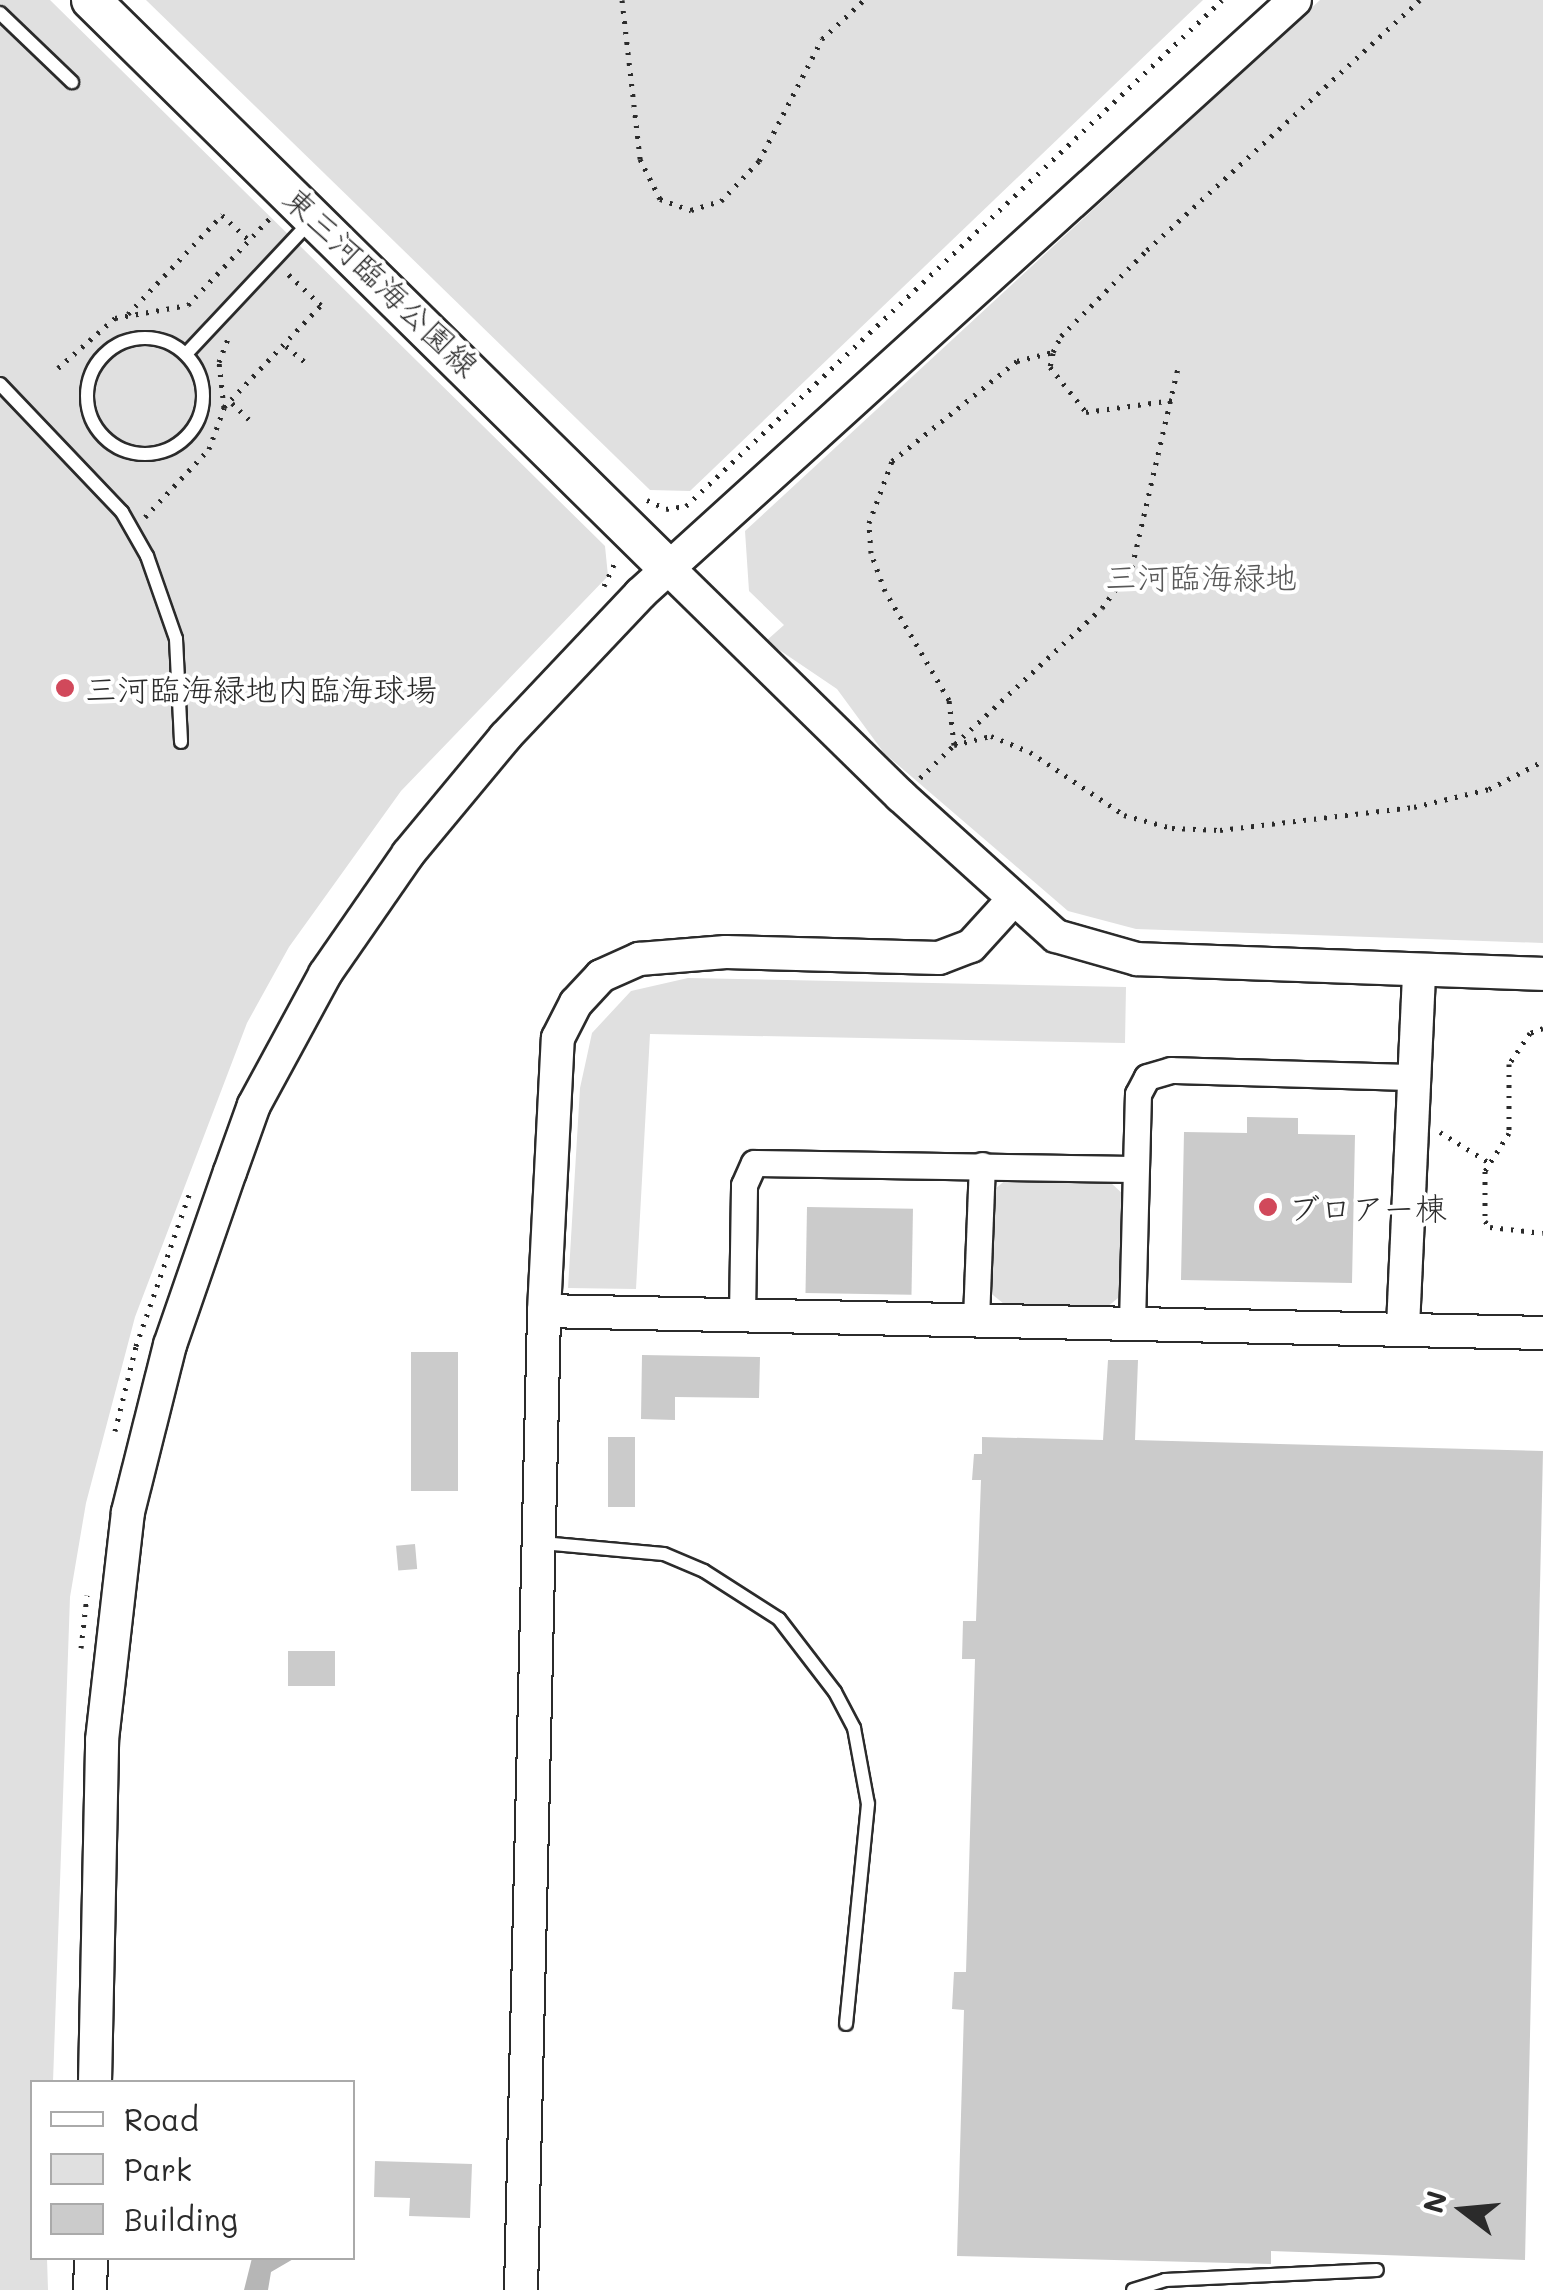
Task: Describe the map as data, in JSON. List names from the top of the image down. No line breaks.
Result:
{"streets":{"main road":["東三河臨海公園線"]},"parks":["三河臨海緑地"],"places":["三河臨海緑地内臨海球場","ブロアー棟"],"legend":["Road","Park","Building"],"north":"left"}
